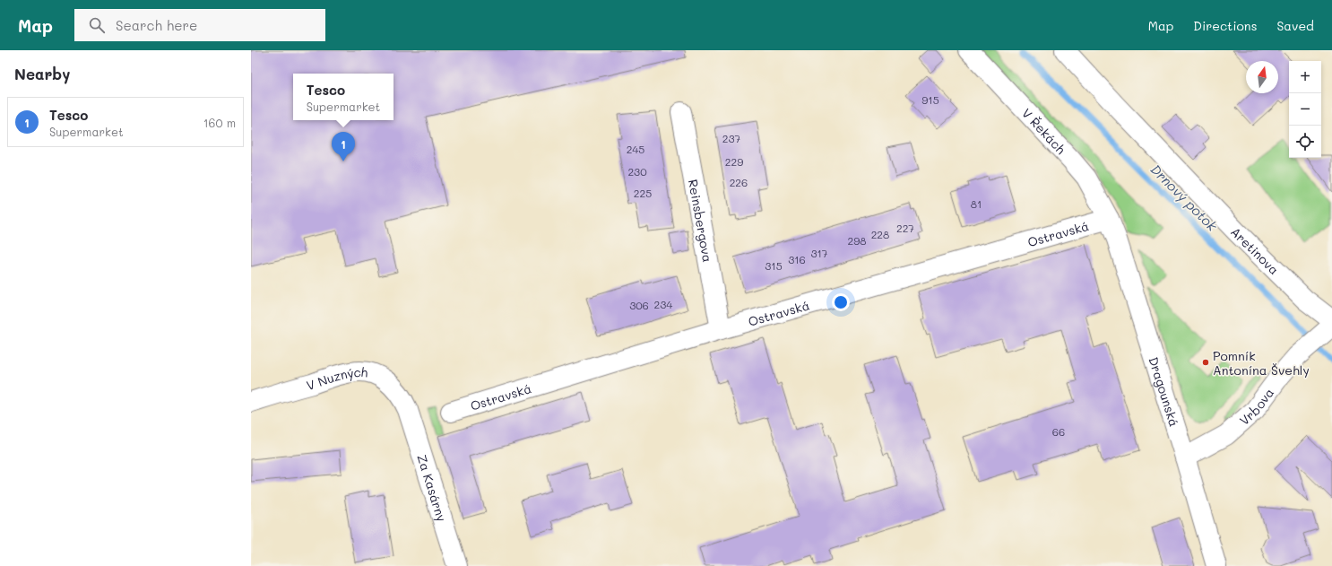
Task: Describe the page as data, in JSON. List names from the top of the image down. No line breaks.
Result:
{"streets":{"street":["V Řekách","Reinsbergova","Ostravská","Aretinova","V Nuzných","Dragounská","Vrbova","Za Kasárny"]},"crossings":[["V Řekách","Ostravská"],["V Řekách","Dragounská"],["Reinsbergova","Ostravská"],["Ostravská","Dragounská"],["Aretinova","Vrbova"],["V Nuzných","Za Kasárny"],["Dragounská","Vrbova"]],"water":["Drnový potok"],"places":["Pomník Antonína Švehly"],"house_numbers":["915","237","245","229","230","226","225","81","227","228","298","317","316","315","234","306","66"],"north":"top","page":{"header":"Map","search":"Search here","nav":["Map","Directions","Saved"],"heading":"Nearby","map_buttons":["+","−"],"popup":["Tesco","Supermarket"],"list":[{"mark":"1","name":"Tesco","note":"Supermarket","value":"160 m"}],"pins":"1"}}
